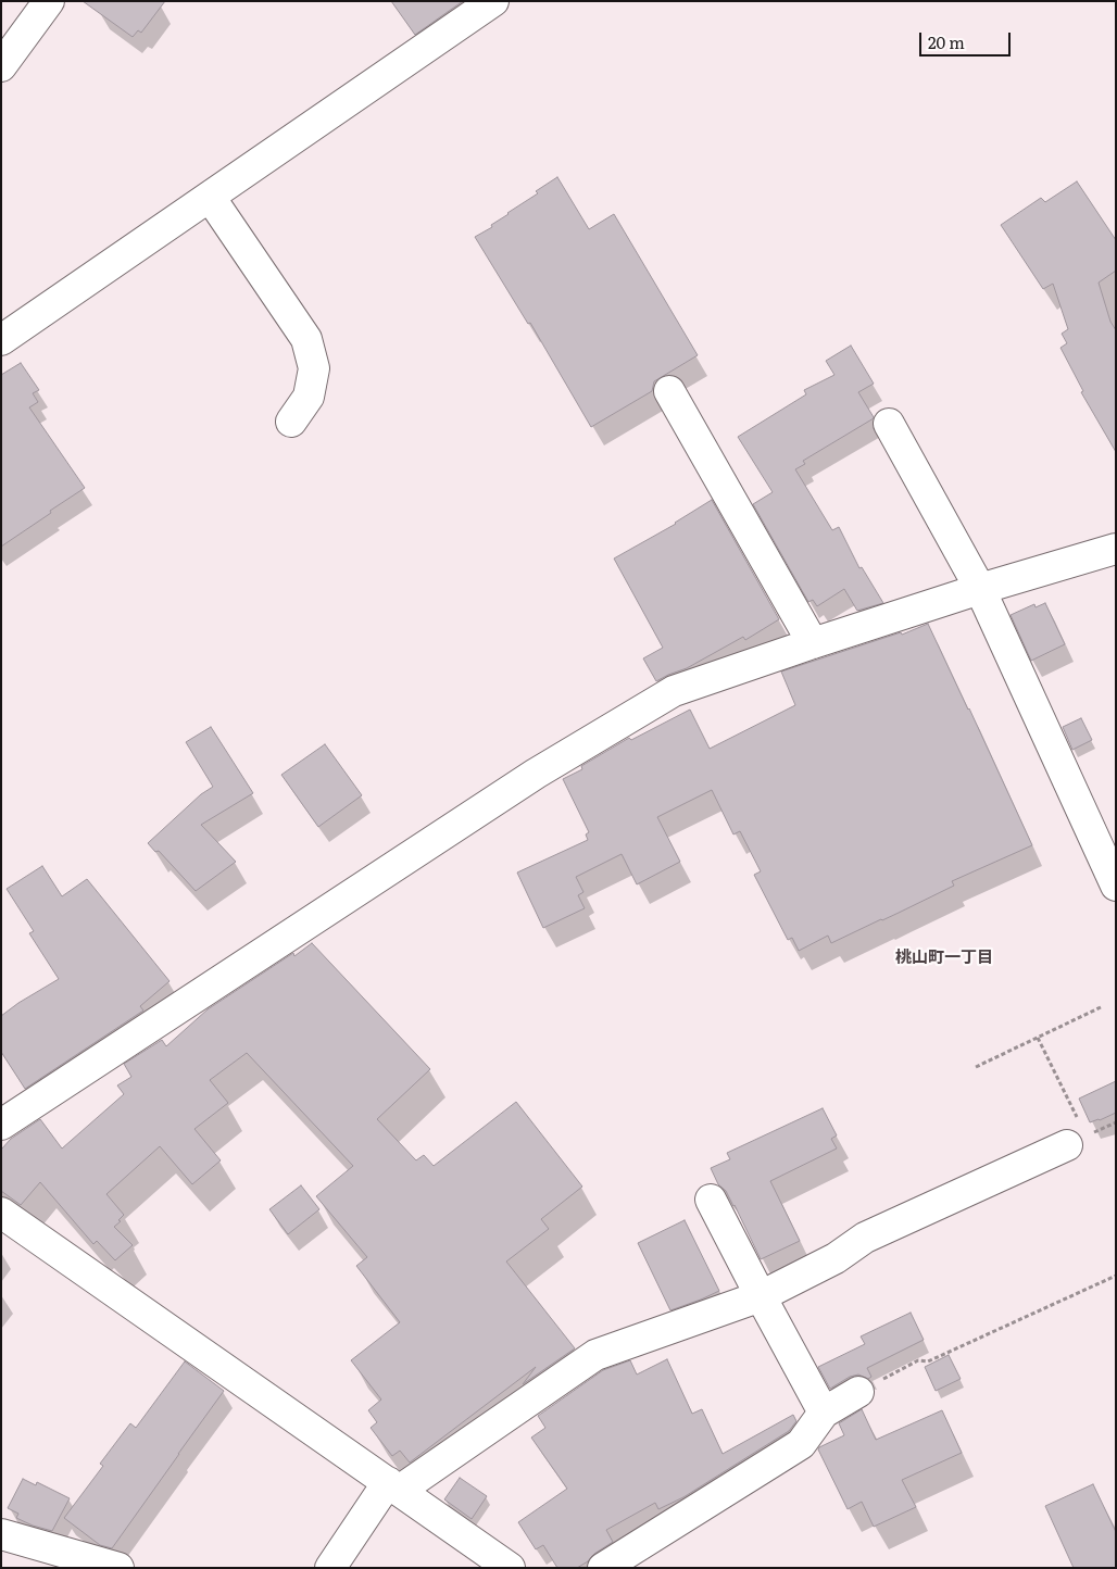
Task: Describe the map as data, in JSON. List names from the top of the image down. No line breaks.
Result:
{"districts":["桃山町一丁目"],"scale_bar":"20 m"}
